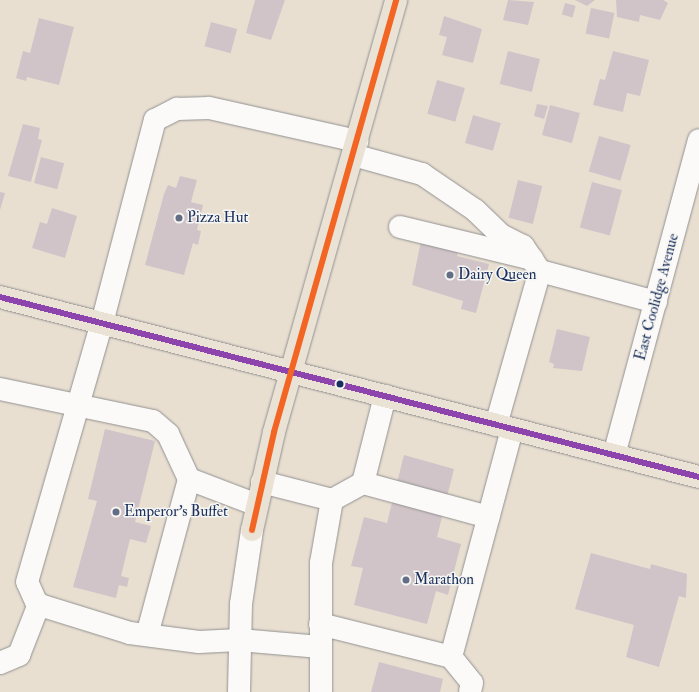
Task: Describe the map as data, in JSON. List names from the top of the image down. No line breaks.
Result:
{"streets":{"street":["East Coolidge Avenue"]},"places":["Pizza Hut","Dairy Queen","Emperor's Buffet","Marathon"]}
